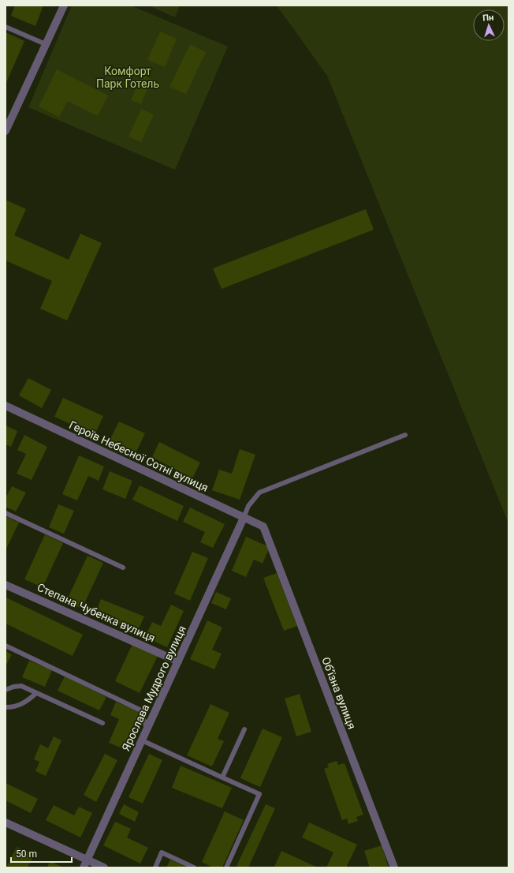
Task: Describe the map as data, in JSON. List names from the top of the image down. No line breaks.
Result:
{"streets":{"street":["Героїв Небесної Сотні вулиця","Степана Чубенка вулиця","Ярослава Мудрого вулиця","Об’їзна вулиця"]},"crossings":[["Героїв Небесної Сотні вулиця","Ярослава Мудрого вулиця"],["Героїв Небесної Сотні вулиця","Об’їзна вулиця"],["Степана Чубенка вулиця","Ярослава Мудрого вулиця"]],"parks":["Комфорт Парк Готель"],"scale_bar":"50 m","north":"top"}
